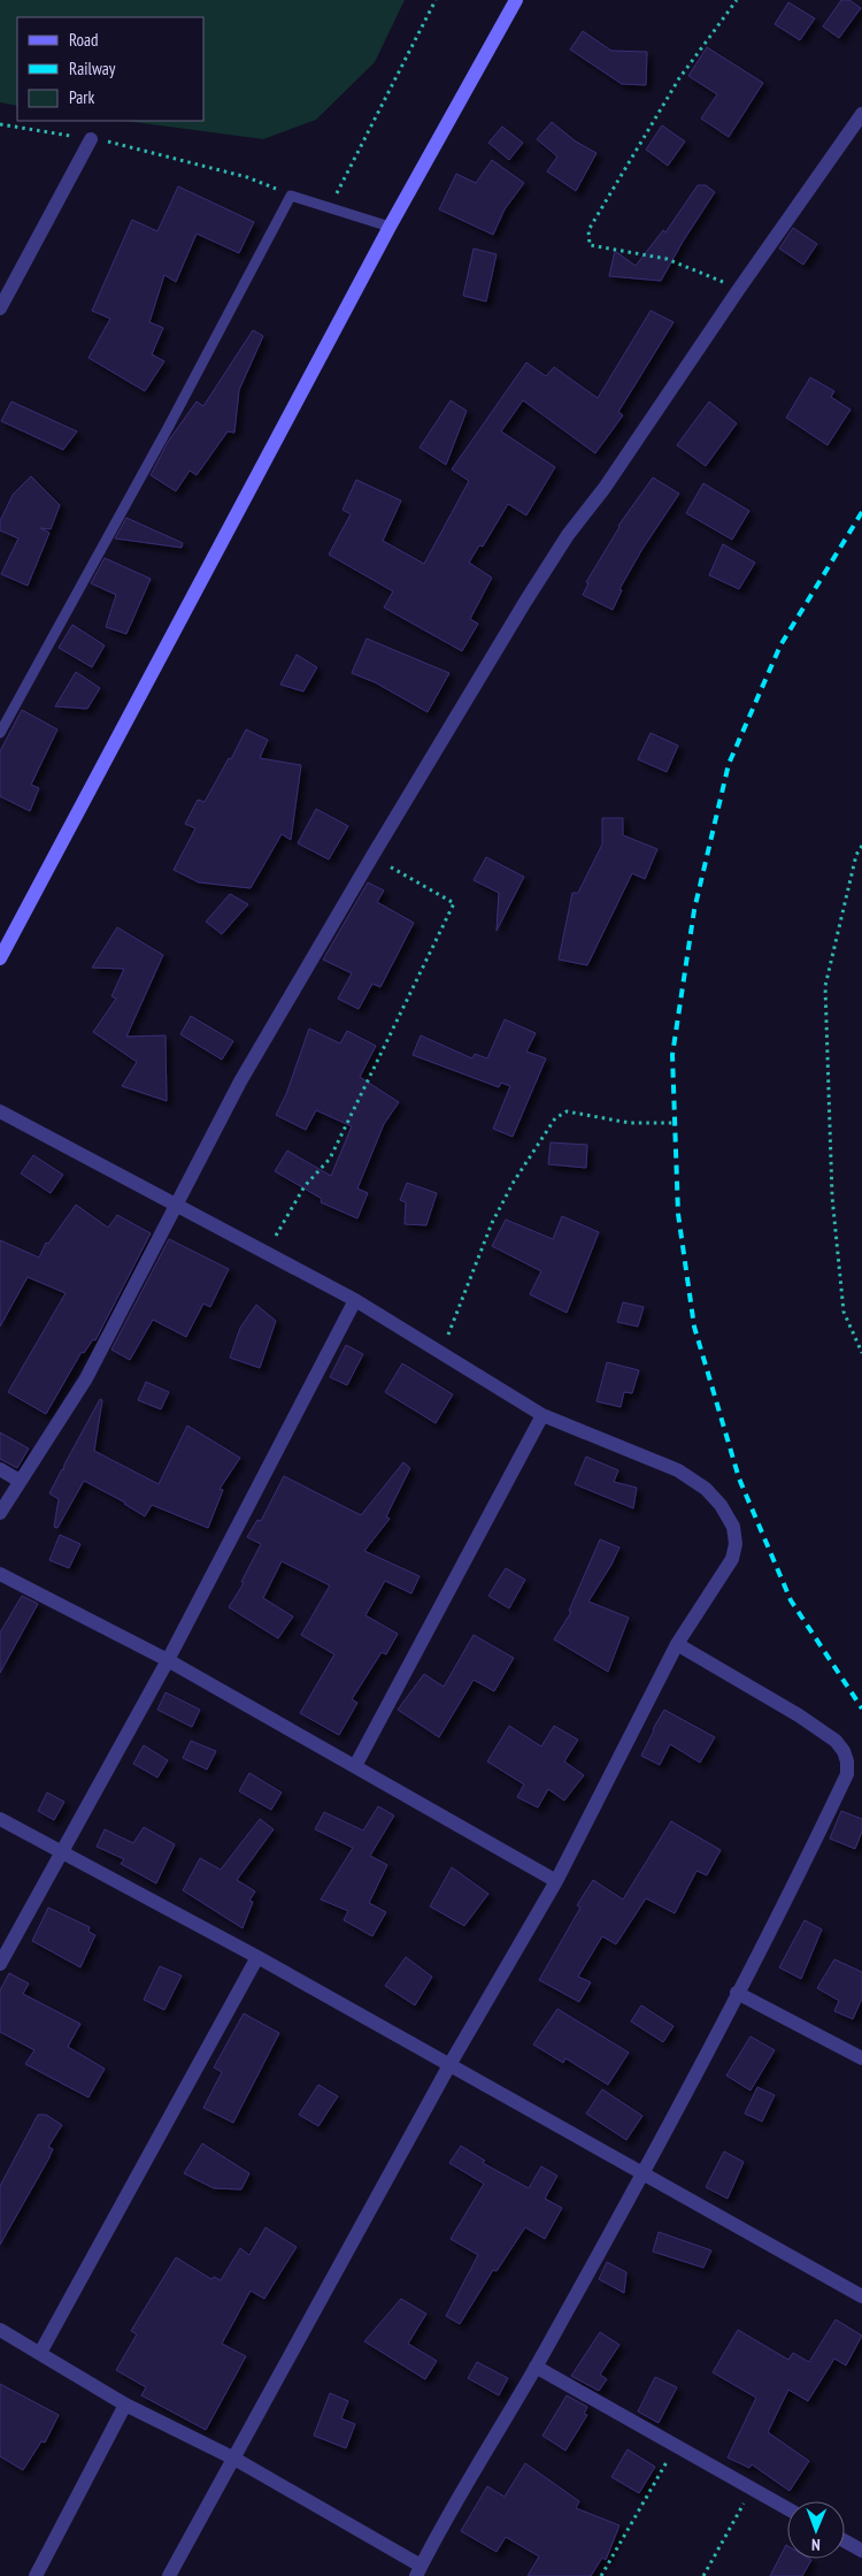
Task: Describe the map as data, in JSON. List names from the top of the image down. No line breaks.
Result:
{"legend":["Road","Railway","Park"],"north":"bottom"}
